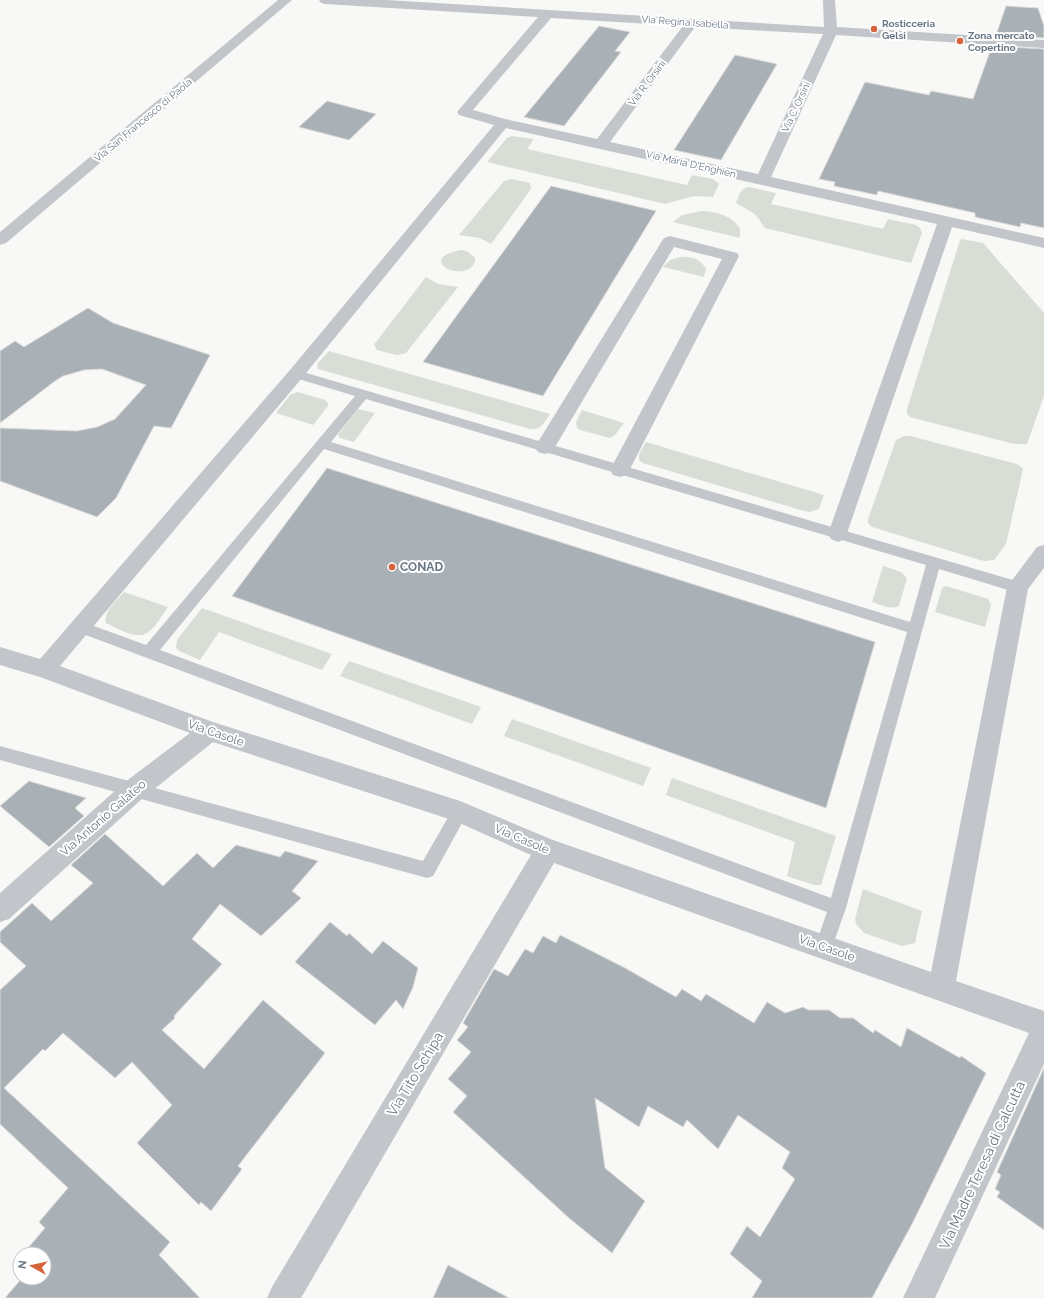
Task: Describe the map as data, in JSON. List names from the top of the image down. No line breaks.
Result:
{"streets":{"street":["Via Regina Isabella","Via R. Orsini","Via C. Orsini","Via San Francesco di Paola","Via Maria D'Enghien","Via Casole","Via Antonio Galateo","Via Tito Schipa","Via Madre Teresa di Calcutta"]},"crossings":[["Via Regina Isabella","Via R. Orsini"],["Via Regina Isabella","Via C. Orsini"],["Via Regina Isabella","Via Maria D'Enghien"],["Via R. Orsini","Via Maria D'Enghien"],["Via C. Orsini","Via Maria D'Enghien"],["Via Casole","Via Antonio Galateo"],["Via Casole","Via Tito Schipa"]],"places":["Rosticceria Gelsi","Zona mercato Copertino","CONAD"],"north":"left"}
